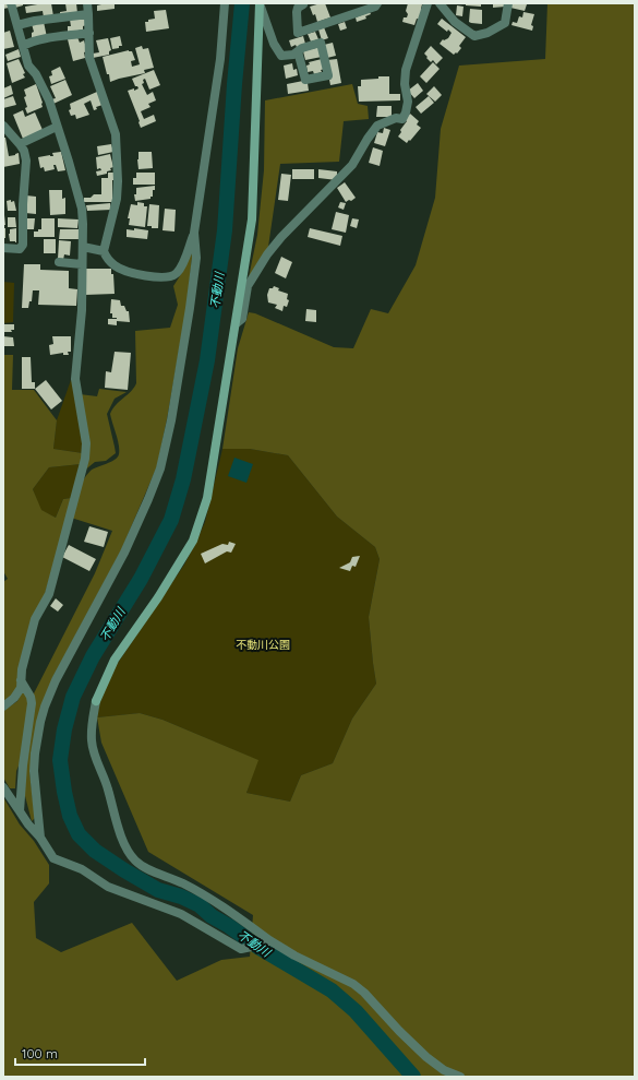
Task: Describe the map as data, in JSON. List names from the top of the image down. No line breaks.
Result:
{"water":["不動川"],"parks":["不動川公園"],"scale_bar":"100 m"}
